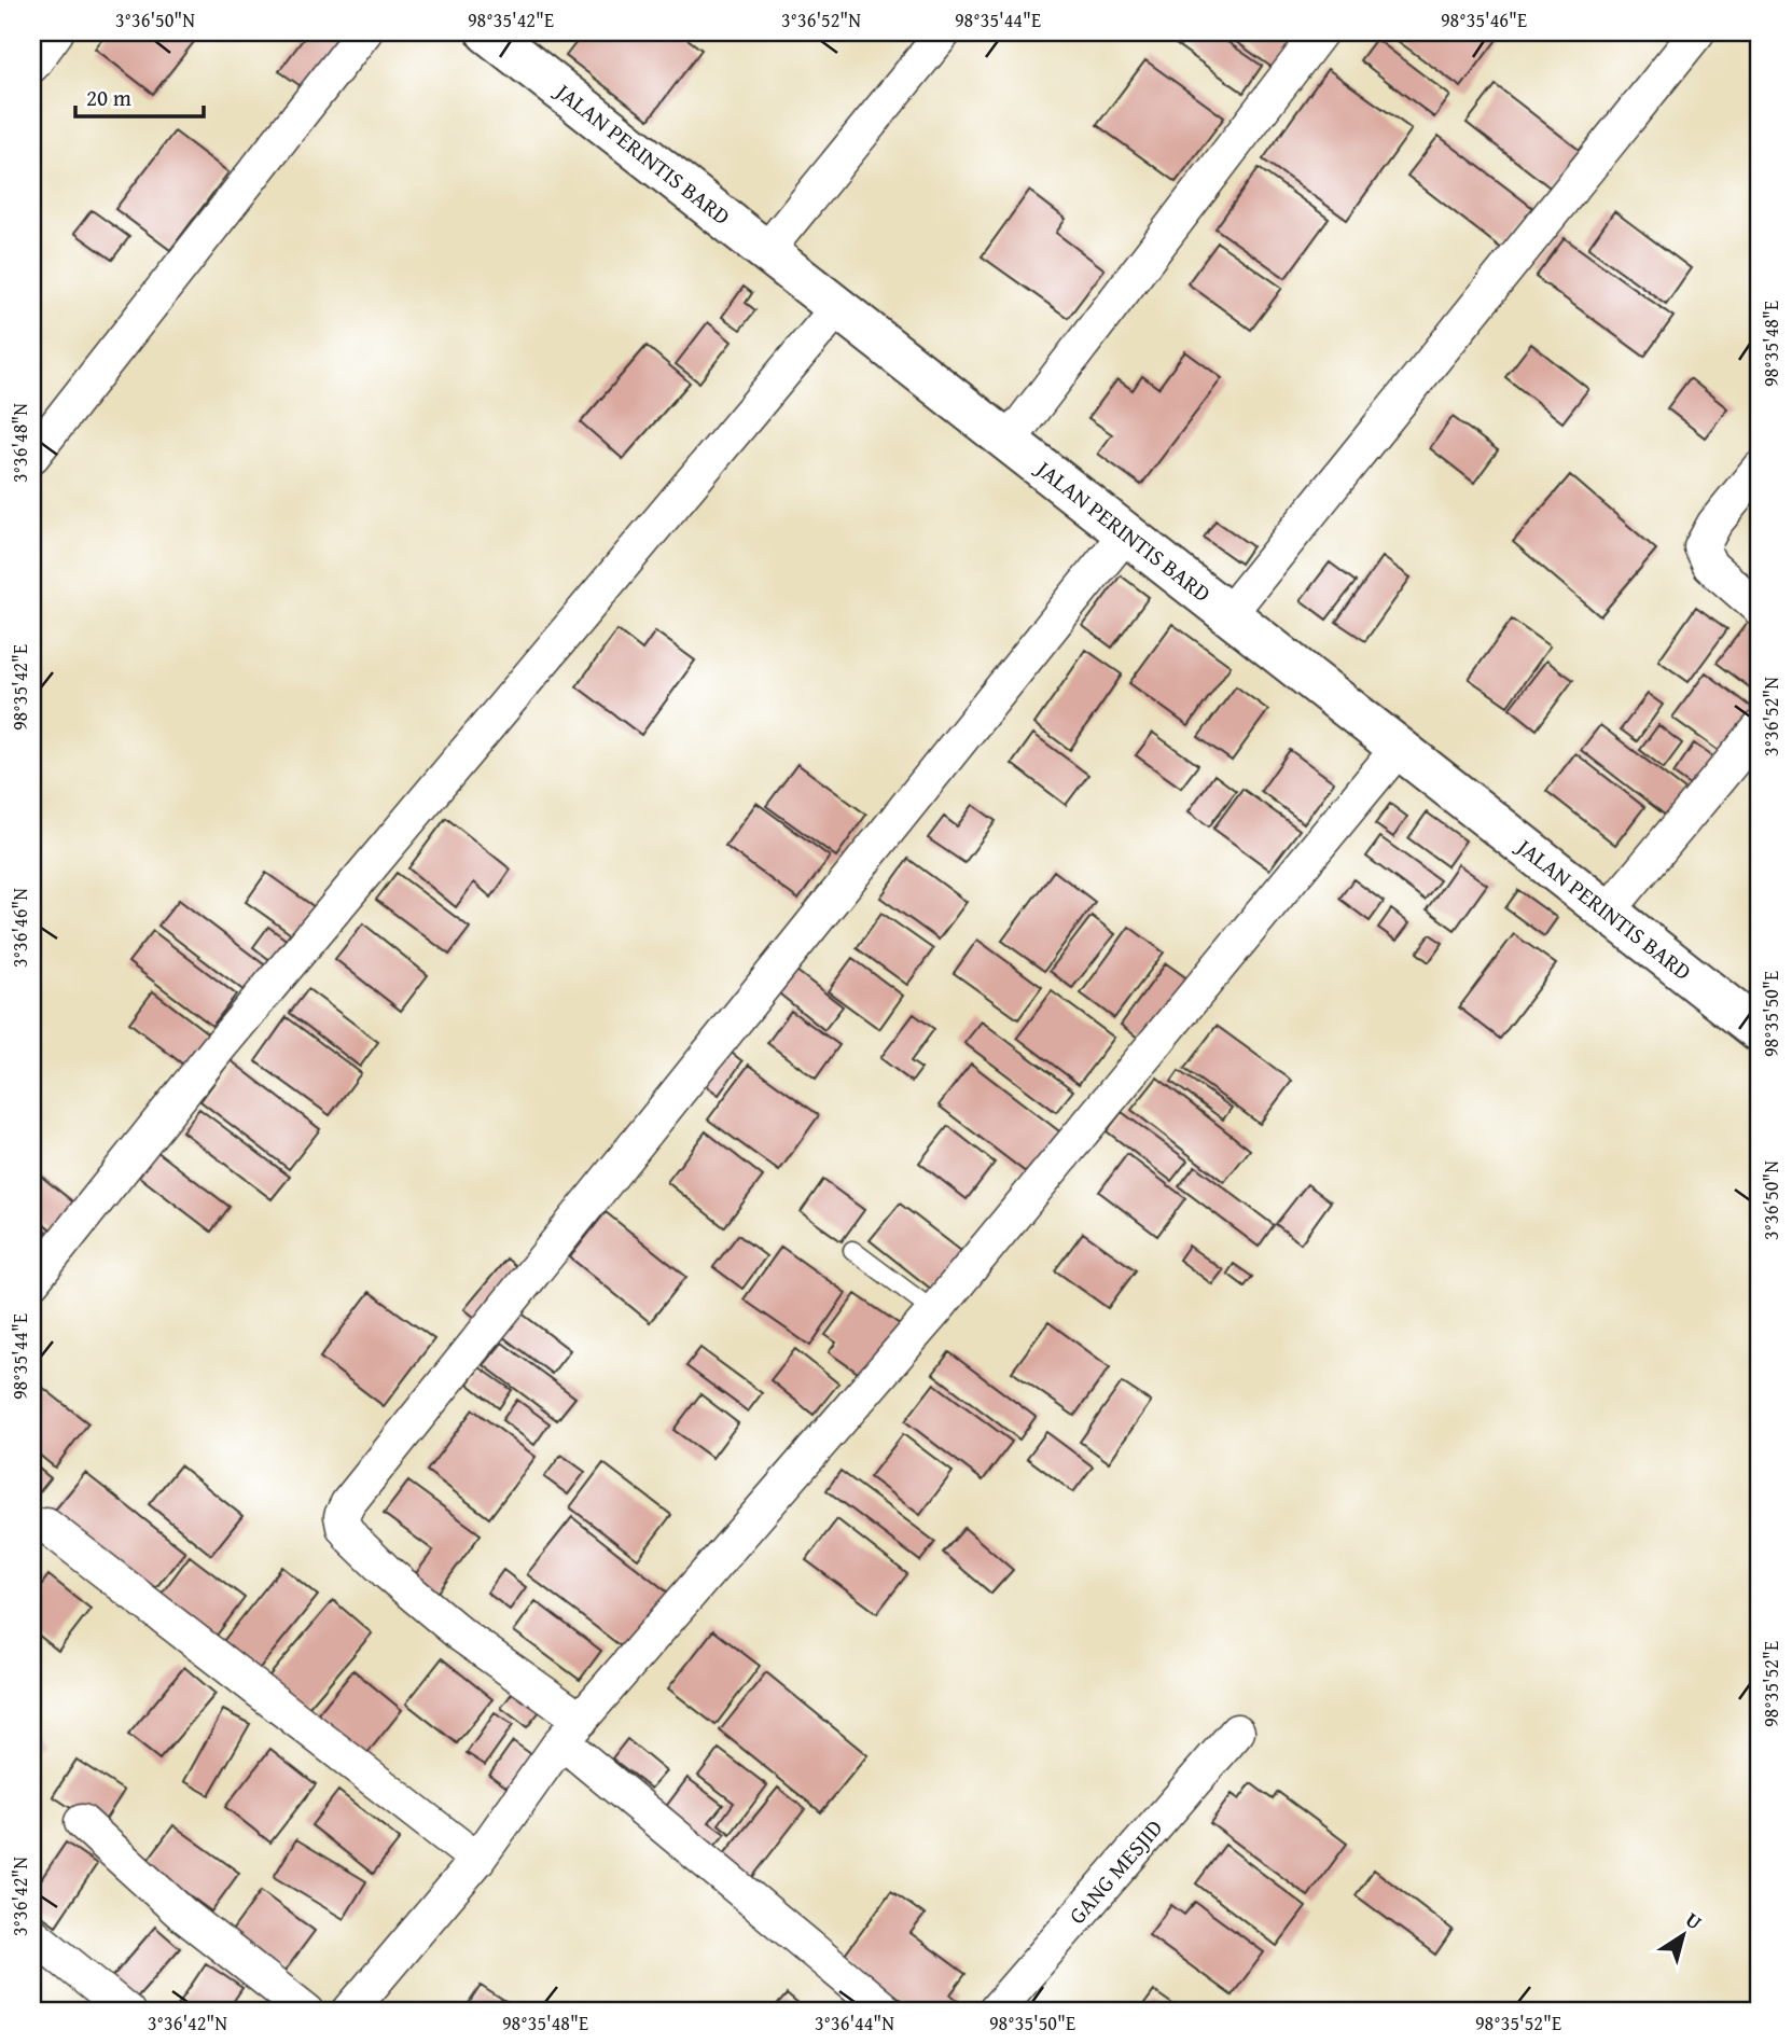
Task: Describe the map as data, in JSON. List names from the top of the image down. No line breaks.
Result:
{"streets":{"street":["JALAN PERINTIS BARD","GANG MESJID"]},"scale_bar":"20 m","north":"top right","coordinates":["3°36'50\"N","98°35'42\"E","3°36'52\"N","98°35'44\"E","98°35'46\"E","98°35'48\"E","3°36'48\"N","3°36'46\"N","98°35'50\"E","98°35'52\"E","3°36'42\"N","3°36'44\"N"]}
